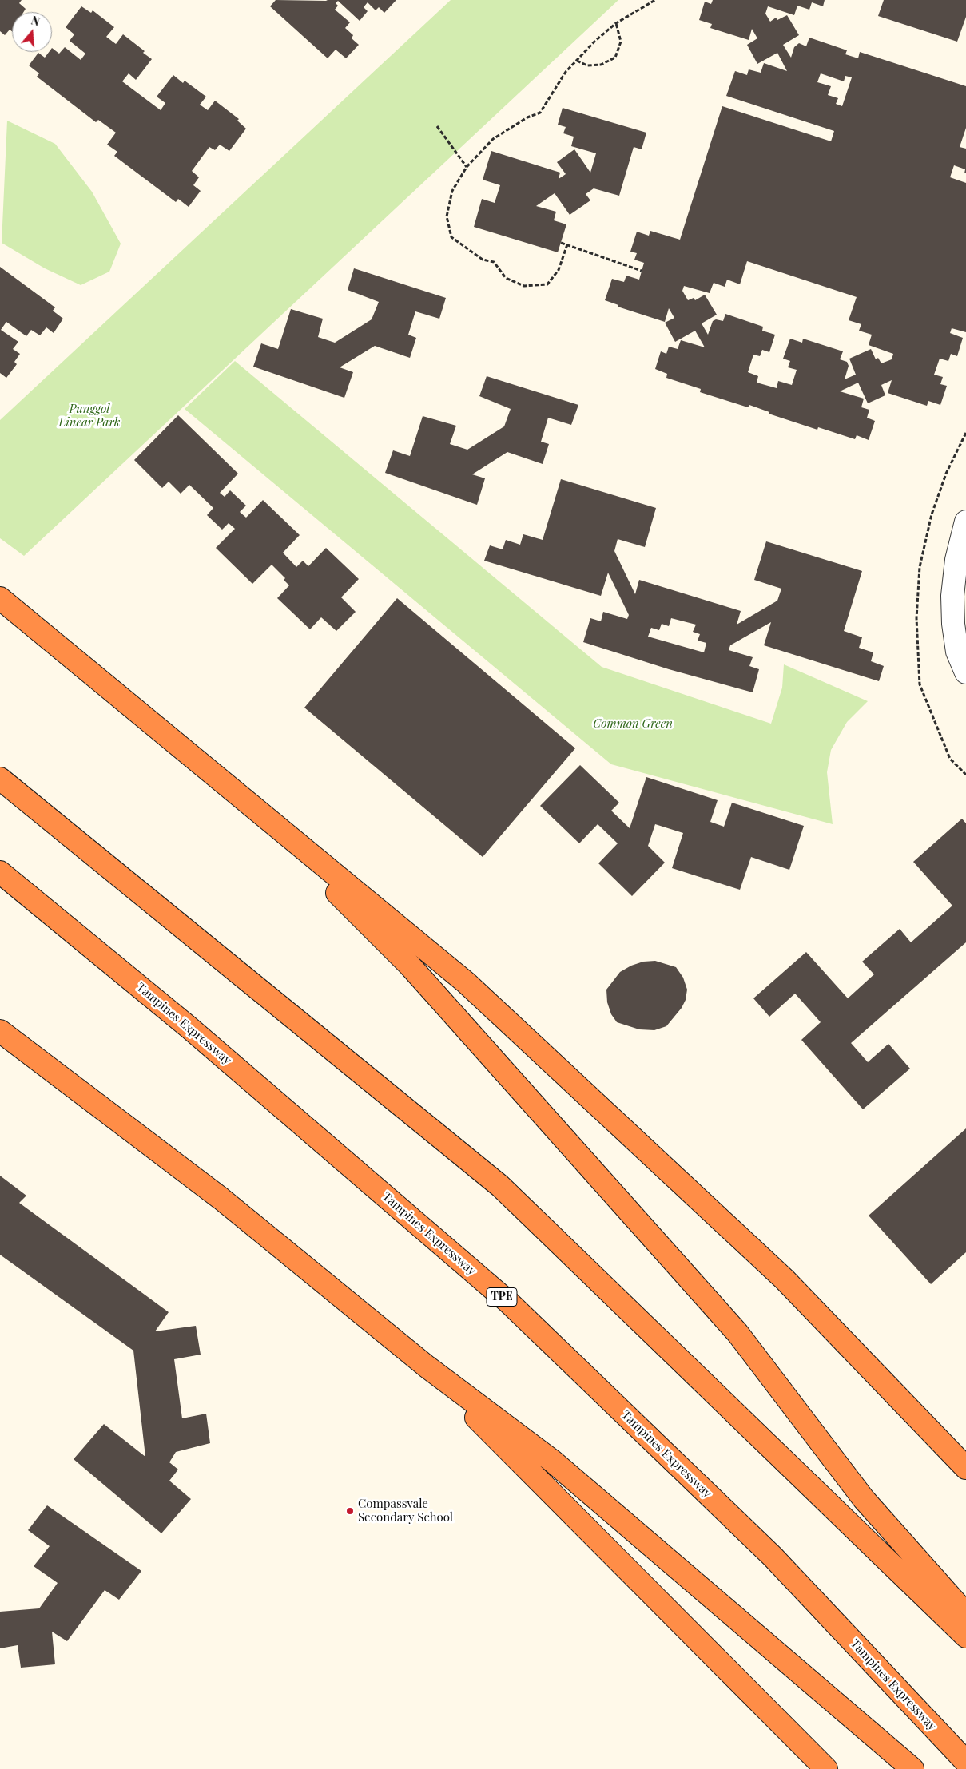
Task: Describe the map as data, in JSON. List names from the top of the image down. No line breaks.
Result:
{"streets":{"highway":["Tampines Expressway","TPE"]},"parks":["Punggol Linear Park","Common Green"],"places":["Compassvale Secondary School"],"north":"top"}
